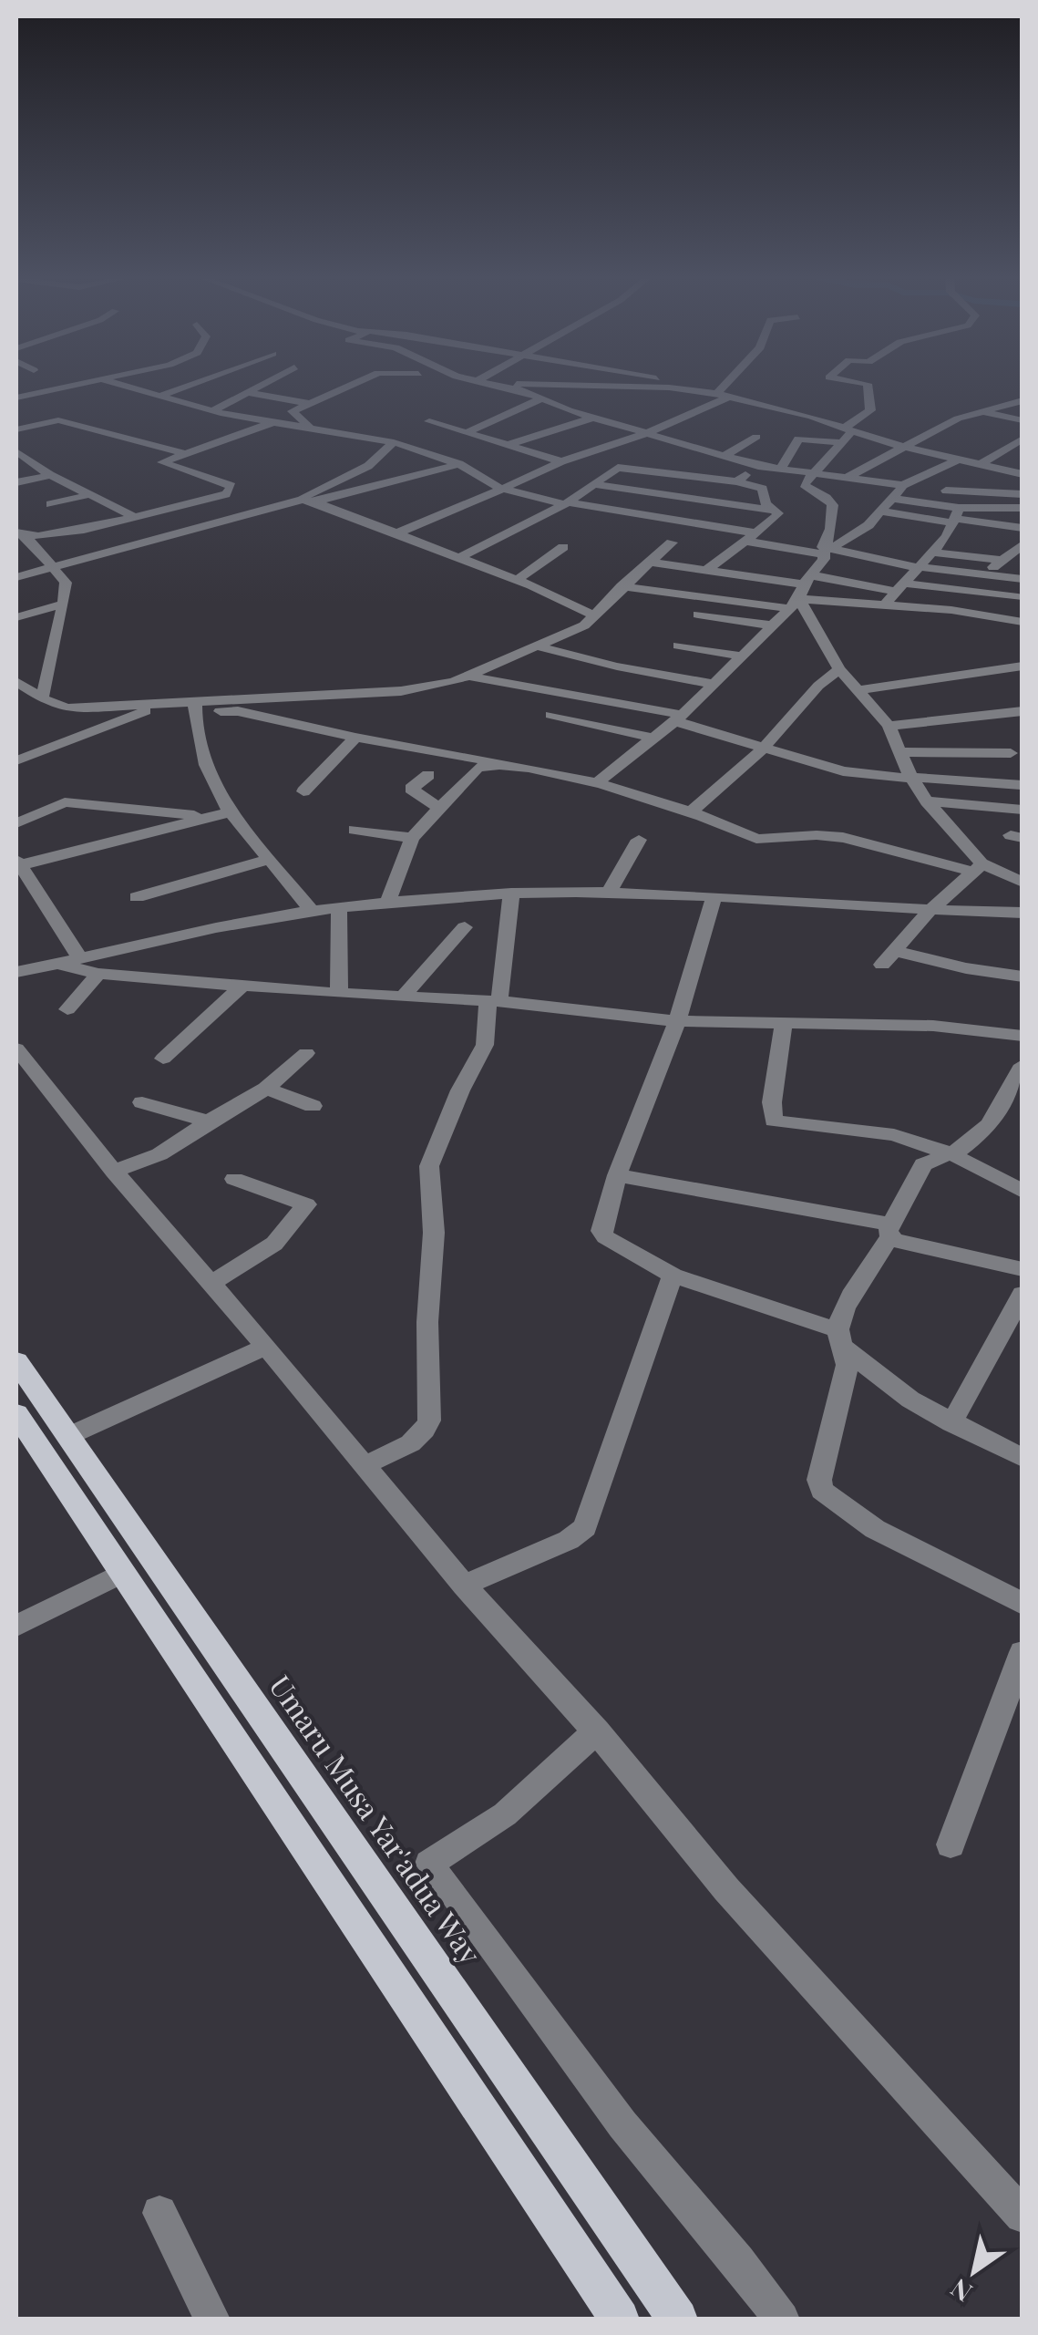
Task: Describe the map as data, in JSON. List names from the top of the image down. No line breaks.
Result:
{"streets":{"main road":["Umaru Musa Yar'adua Way"]},"north":"bottom left"}
